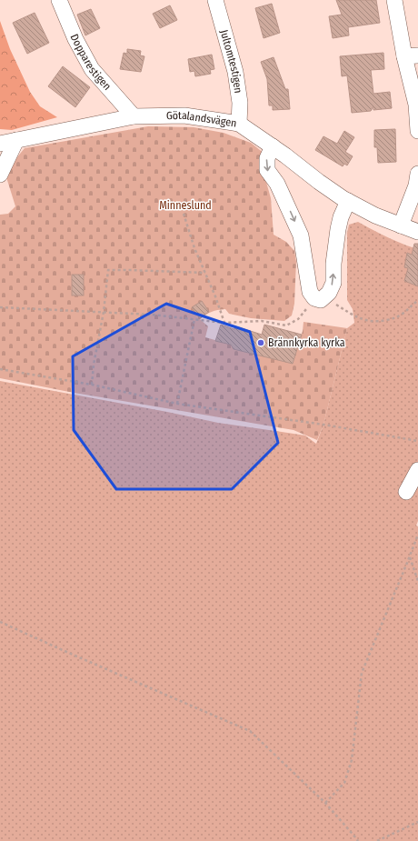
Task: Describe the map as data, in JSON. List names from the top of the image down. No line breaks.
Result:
{"streets":{"street":["Dopparestigen","Jultomtestigen","Götalandsvägen"]},"crossings":[["Dopparestigen","Götalandsvägen"],["Jultomtestigen","Götalandsvägen"]],"parks":["Minneslund"],"places":["Brännkyrka kyrka"]}
